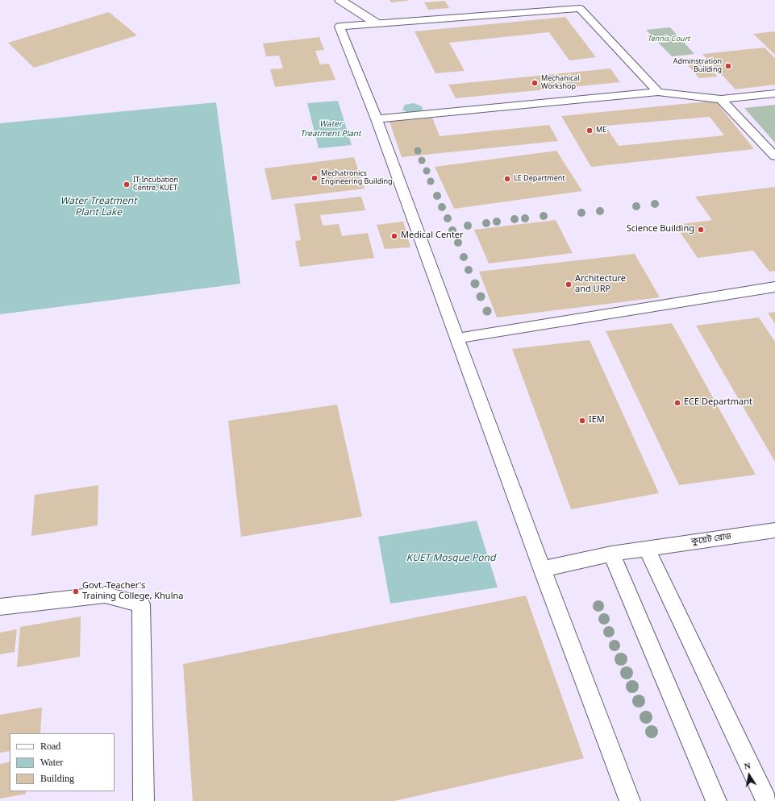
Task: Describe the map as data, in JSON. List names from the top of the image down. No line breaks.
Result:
{"streets":{"lane":["কুয়েট রোড"]},"water":["Water Treatment Plant","Water Treatment Plant Lake","KUET Mosque Pond"],"parks":["Tennis Court"],"places":["Adminstration Building","Mechanical Workshop","ME","Mechatronics Engineering Building","LE Department","IT Incubation Centre, KUET","Science Building","Medical Center","Architecture and URP","ECE Departmant","IEM","Govt. Teacher's Training College, Khulna"],"legend":["Road","Water","Building"],"north":"top"}
